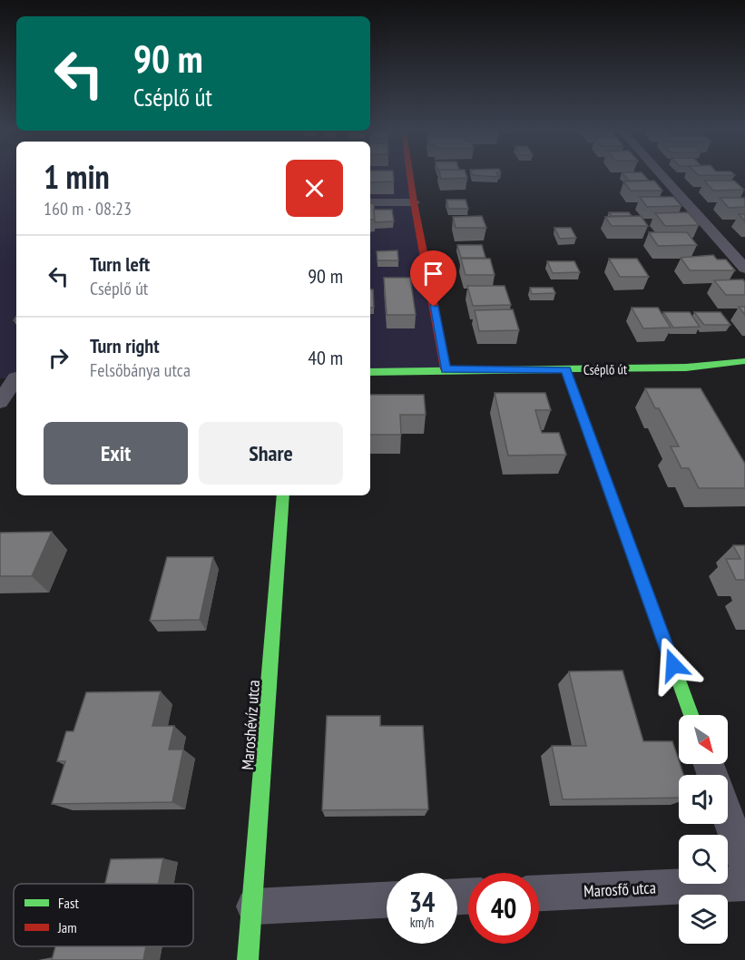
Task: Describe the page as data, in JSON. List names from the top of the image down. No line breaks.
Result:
{"streets":{"street":["Cséplő út","Maroshévíz utca","Marosfő utca"]},"legend":["Fast","Jam"],"north":"bottom right","page":{"turn":["90 m","Cséplő út"],"heading":["1 min","160 m · 08:23"],"list":[{"name":"Turn left","note":"Cséplő út","value":"90 m"},{"name":"Turn right","note":"Felsőbánya utca","value":"40 m"}],"buttons":["Exit","Share"],"speed":"34 km/h","limit":"40"}}
